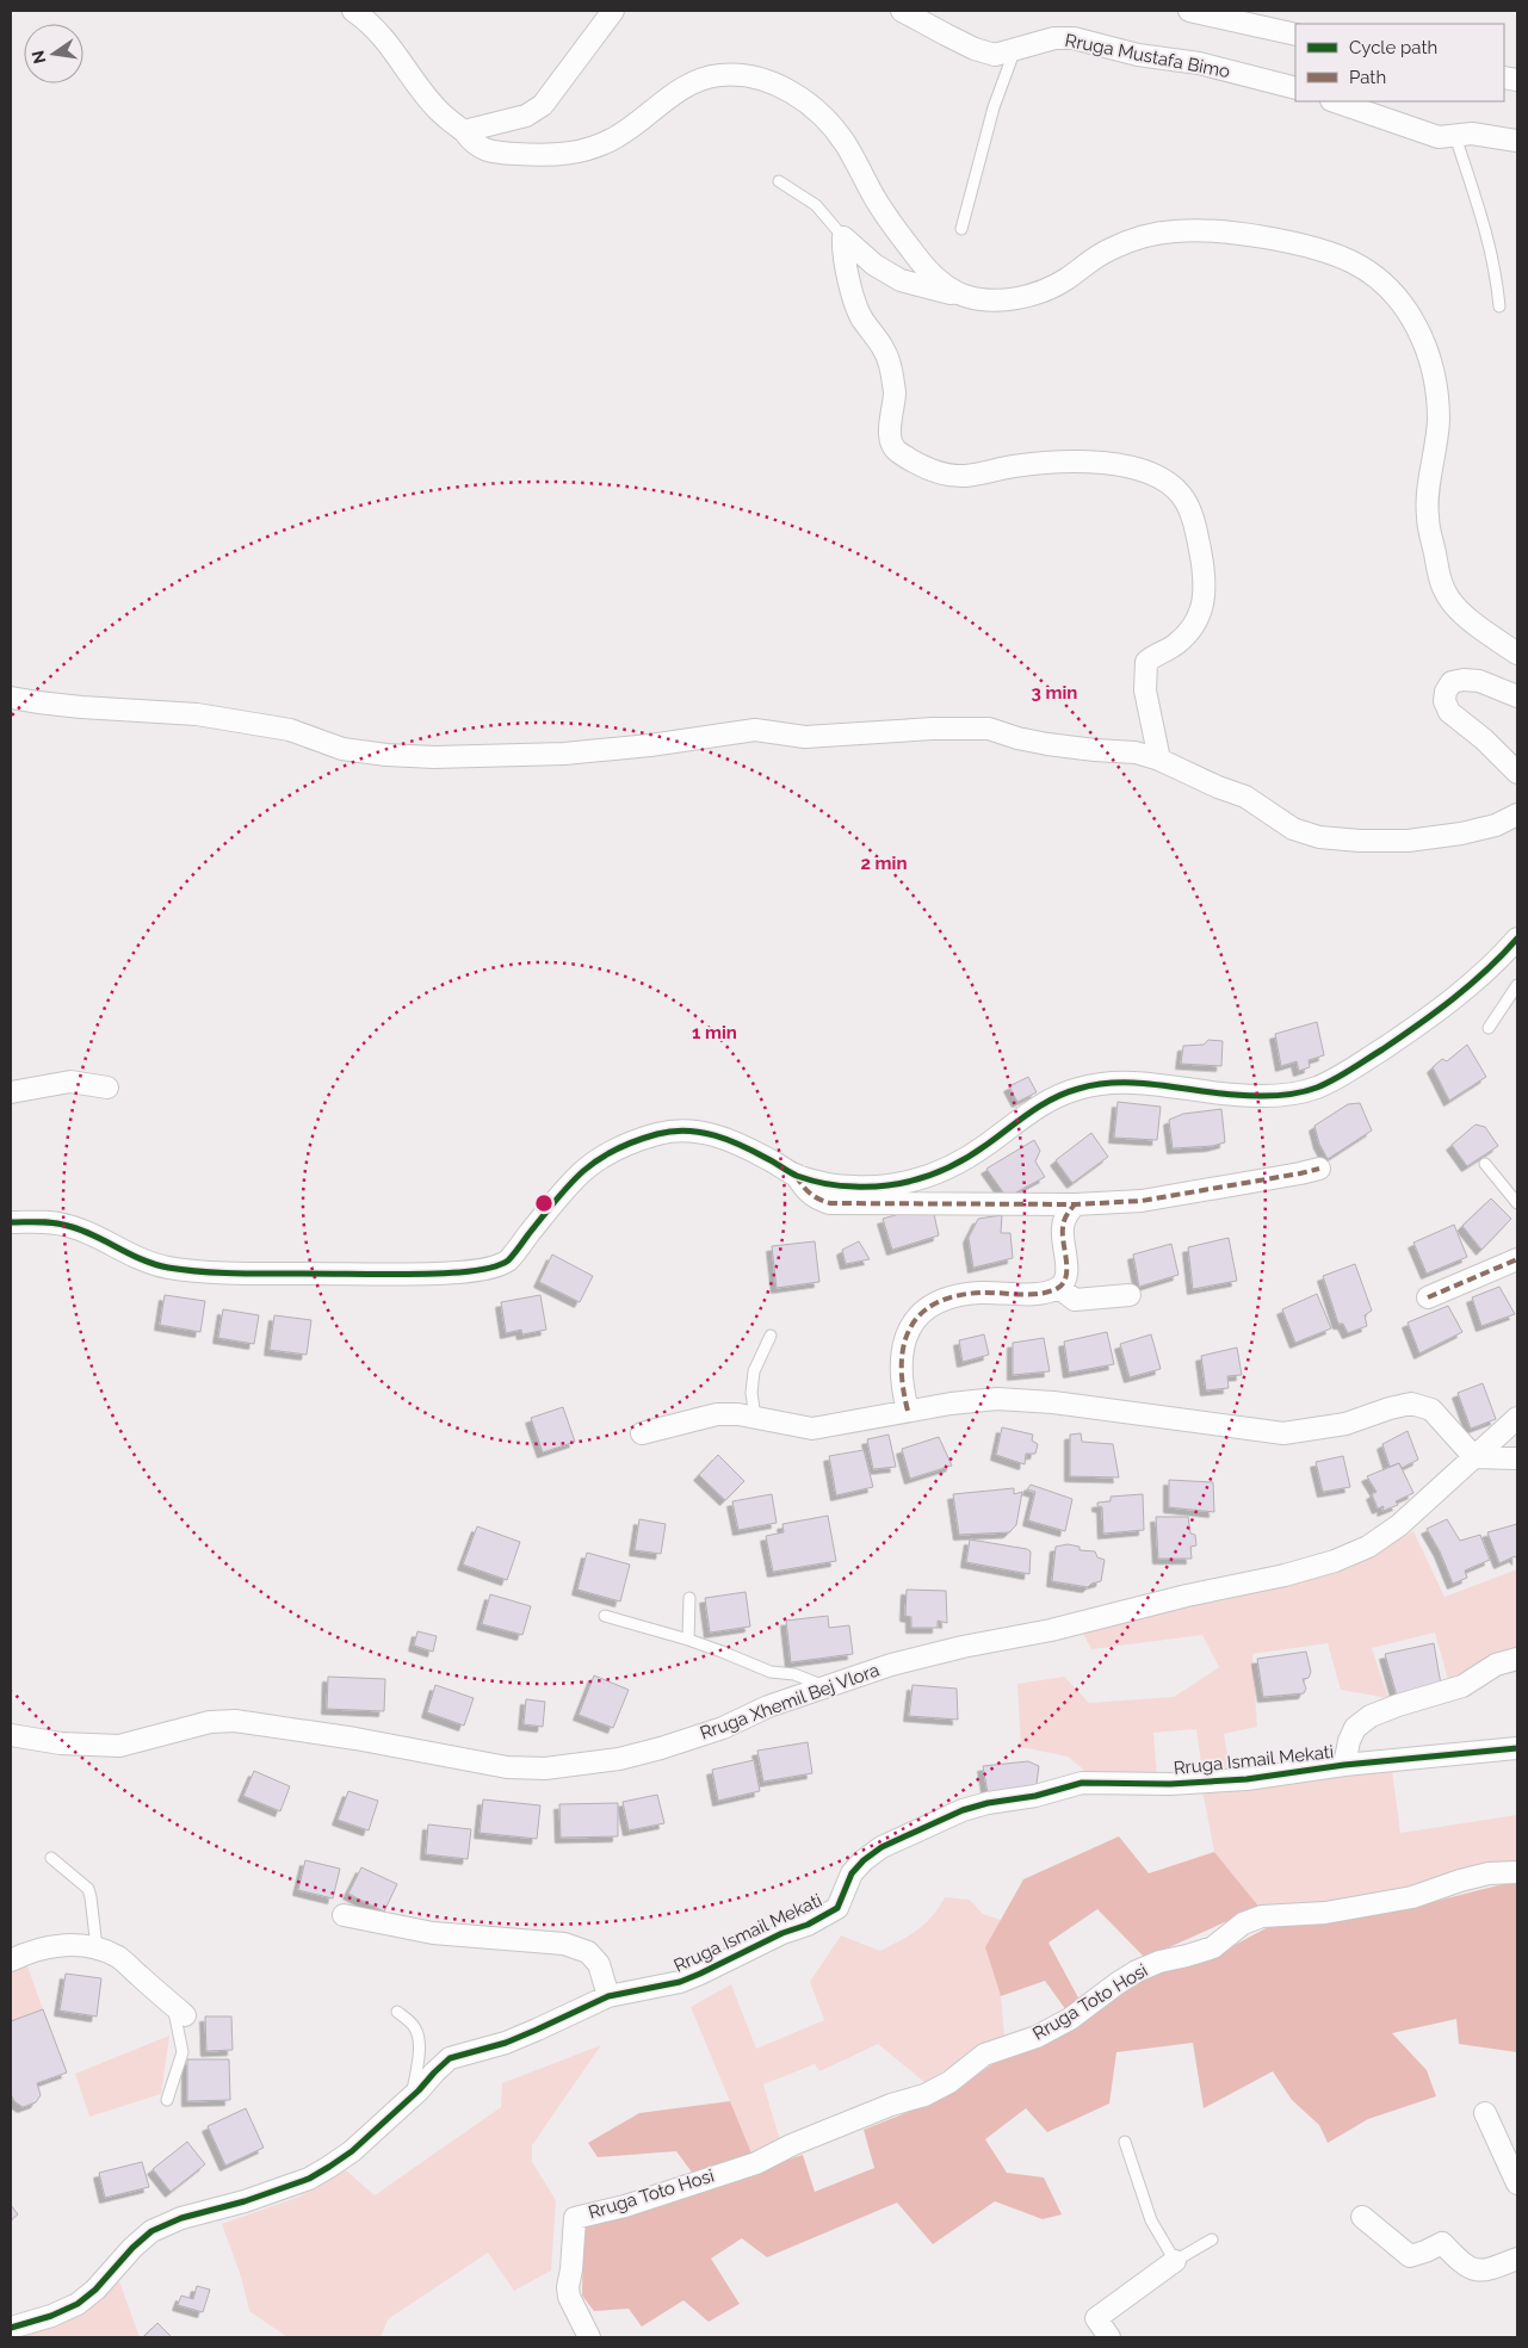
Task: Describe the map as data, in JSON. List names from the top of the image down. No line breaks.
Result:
{"streets":{"street":["Rruga Mustafa Bimo","Rruga Xhemil Bej Vlora","Rruga Ismail Mekati","Rruga Toto Hosi"]},"legend":["Cycle path","Path"],"north":"left","rings":["3 min","2 min","1 min"]}
